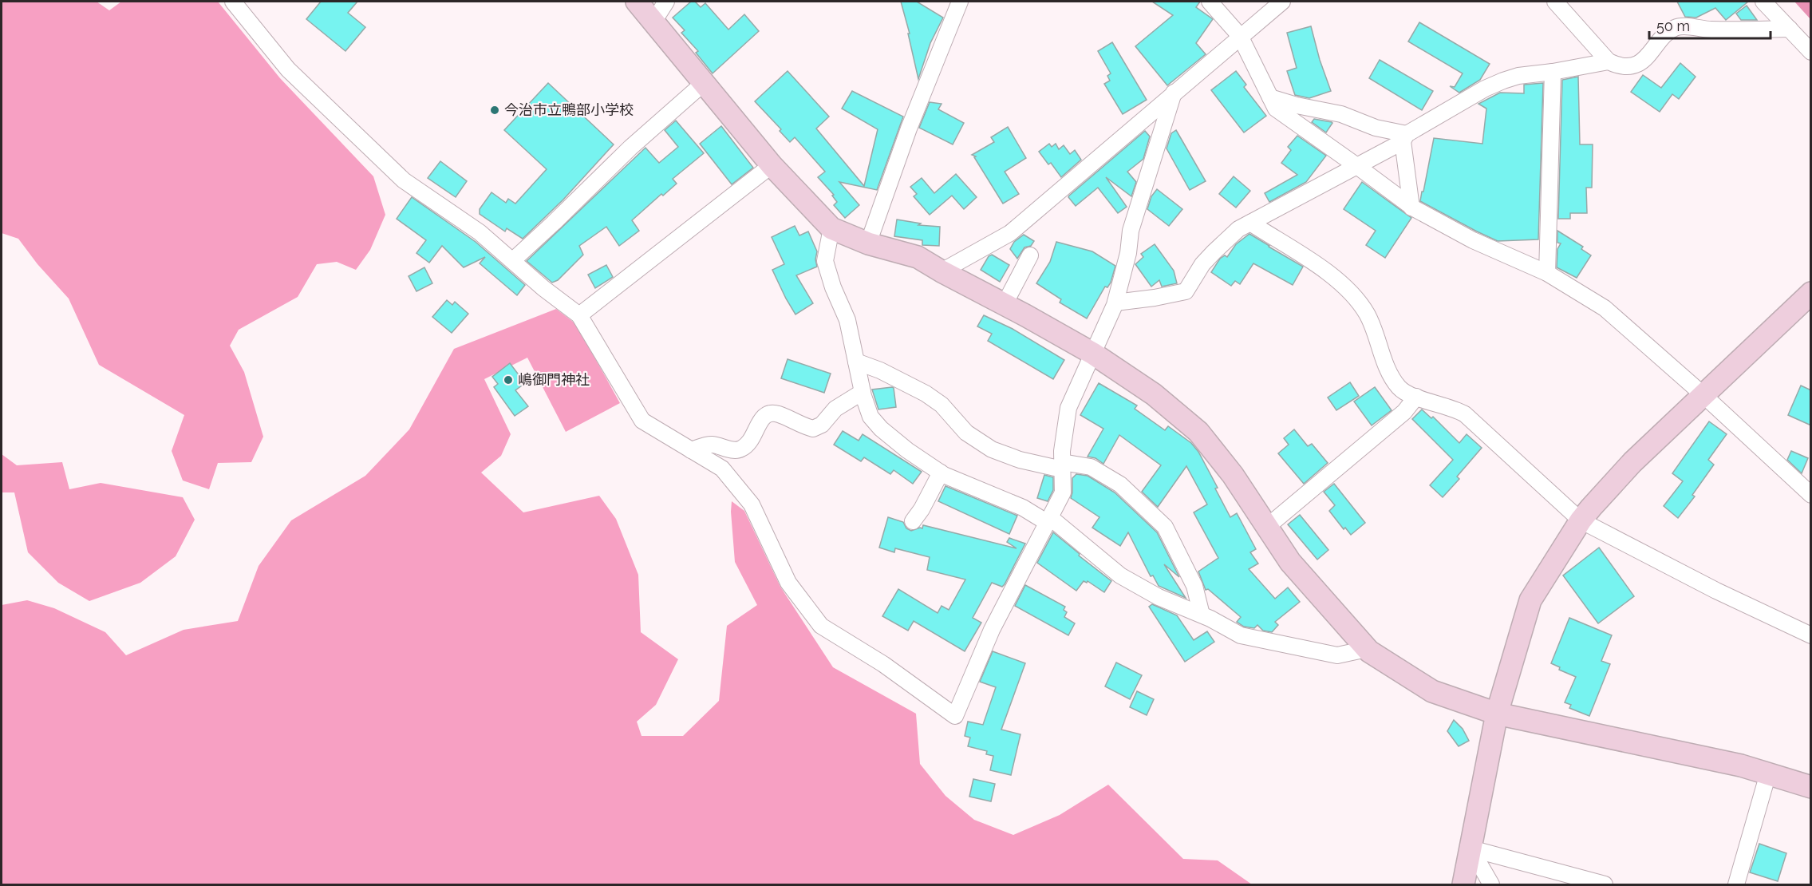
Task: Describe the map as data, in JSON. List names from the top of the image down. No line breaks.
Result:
{"places":["今治市立鴨部小学校","嶋御門神社"],"scale_bar":"50 m"}
